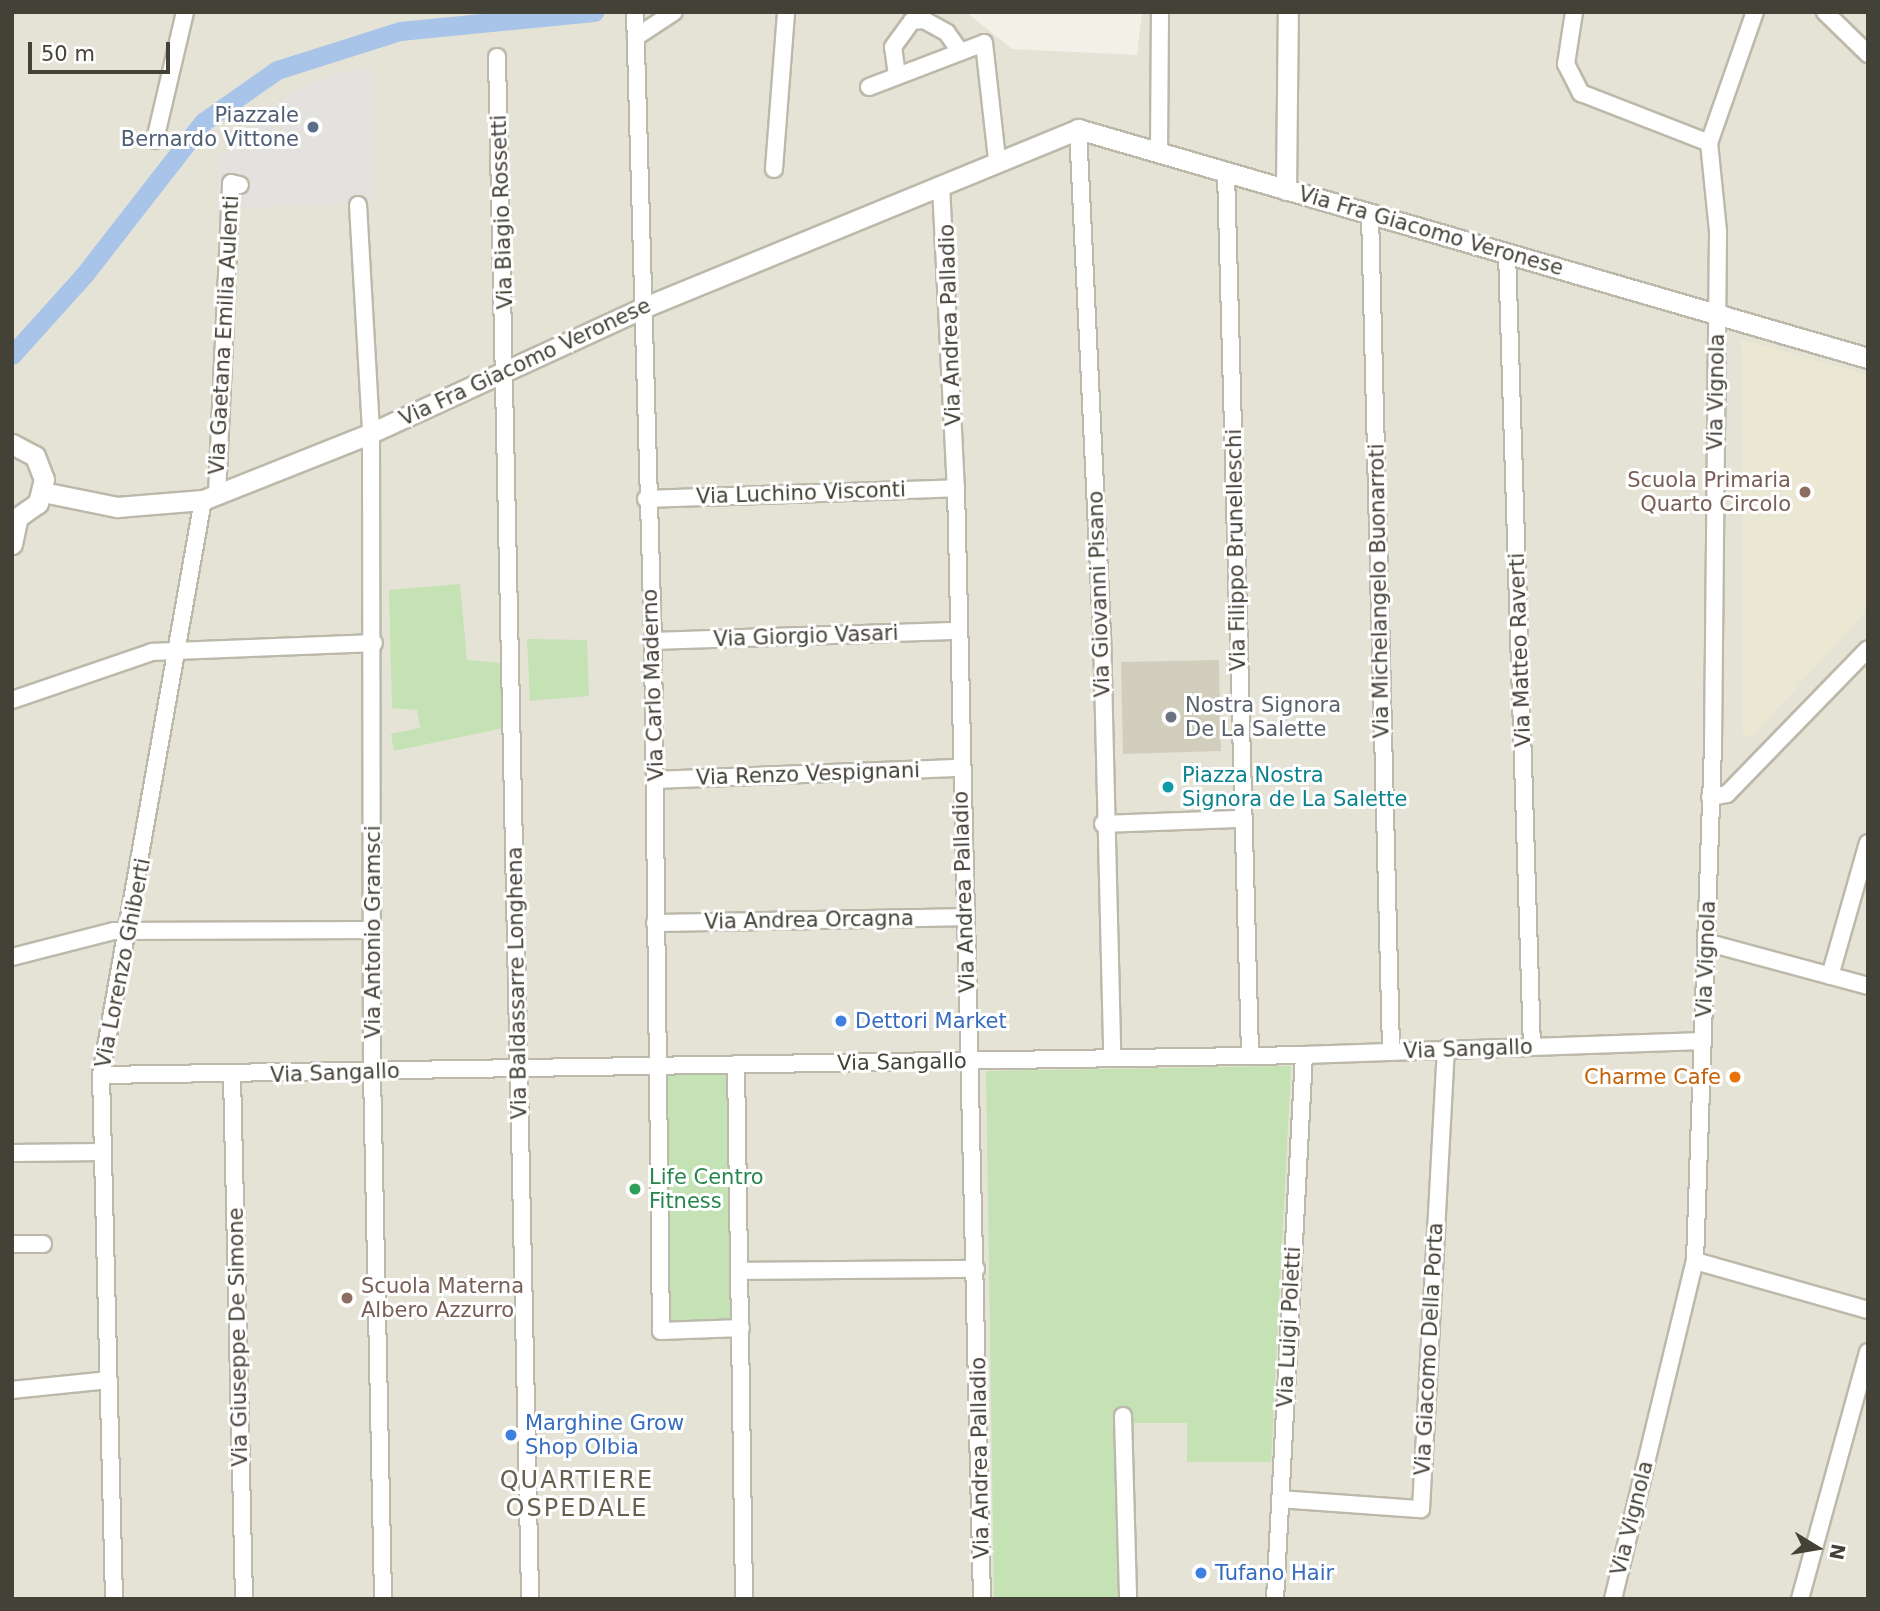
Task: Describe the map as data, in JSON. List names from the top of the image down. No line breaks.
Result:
{"streets":{"street":["Via Biagio Rossetti","Via Fra Giacomo Veronese","Via Andrea Palladio","Via Gaetana Emilia Aulenti","Via Vignola","Via Luchino Visconti","Via Filippo Brunelleschi","Via Michelangelo Buonarroti","Via Giovanni Pisano","Via Giorgio Vasari","Via Matteo Raverti","Via Carlo Maderno","Via Renzo Vespignani","Via Andrea Orcagna","Via Antonio Gramsci","Via Lorenzo Ghiberti","Via Baldassarre Longhena","Via Sangallo","Via Luigi Poletti","Via Giuseppe De Simone","Via Giacomo Della Porta"]},"crossings":[["Via Biagio Rossetti","Via Fra Giacomo Veronese"],["Via Biagio Rossetti","Via Baldassarre Longhena"],["Via Fra Giacomo Veronese","Via Andrea Palladio"],["Via Fra Giacomo Veronese","Via Gaetana Emilia Aulenti"],["Via Fra Giacomo Veronese","Via Vignola"],["Via Fra Giacomo Veronese","Via Filippo Brunelleschi"],["Via Fra Giacomo Veronese","Via Michelangelo Buonarroti"],["Via Fra Giacomo Veronese","Via Giovanni Pisano"],["Via Fra Giacomo Veronese","Via Matteo Raverti"],["Via Fra Giacomo Veronese","Via Carlo Maderno"],["Via Fra Giacomo Veronese","Via Antonio Gramsci"],["Via Fra Giacomo Veronese","Via Lorenzo Ghiberti"],["Via Fra Giacomo Veronese","Via Baldassarre Longhena"],["Via Andrea Palladio","Via Luchino Visconti"],["Via Andrea Palladio","Via Giorgio Vasari"],["Via Andrea Palladio","Via Renzo Vespignani"],["Via Andrea Palladio","Via Andrea Orcagna"],["Via Andrea Palladio","Via Sangallo"],["Via Gaetana Emilia Aulenti","Via Lorenzo Ghiberti"],["Via Vignola","Via Sangallo"],["Via Luchino Visconti","Via Carlo Maderno"],["Via Filippo Brunelleschi","Via Sangallo"],["Via Michelangelo Buonarroti","Via Sangallo"],["Via Giovanni Pisano","Via Sangallo"],["Via Giorgio Vasari","Via Carlo Maderno"],["Via Matteo Raverti","Via Sangallo"],["Via Carlo Maderno","Via Renzo Vespignani"],["Via Carlo Maderno","Via Andrea Orcagna"],["Via Carlo Maderno","Via Sangallo"],["Via Antonio Gramsci","Via Sangallo"],["Via Lorenzo Ghiberti","Via Sangallo"],["Via Baldassarre Longhena","Via Sangallo"],["Via Sangallo","Via Luigi Poletti"],["Via Sangallo","Via Giuseppe De Simone"],["Via Sangallo","Via Giacomo Della Porta"],["Via Luigi Poletti","Via Giacomo Della Porta"]],"districts":["QUARTIERE OSPEDALE"],"places":["Piazzale Bernardo Vittone","Scuola Primaria Quarto Circolo","Nostra Signora De La Salette","Piazza Nostra Signora de La Salette","Dettori Market","Charme Cafe","Life Centro Fitness","Scuola Materna Albero Azzurro","Marghine Grow Shop Olbia","Tufano Hair"],"scale_bar":"50 m","north":"right"}
